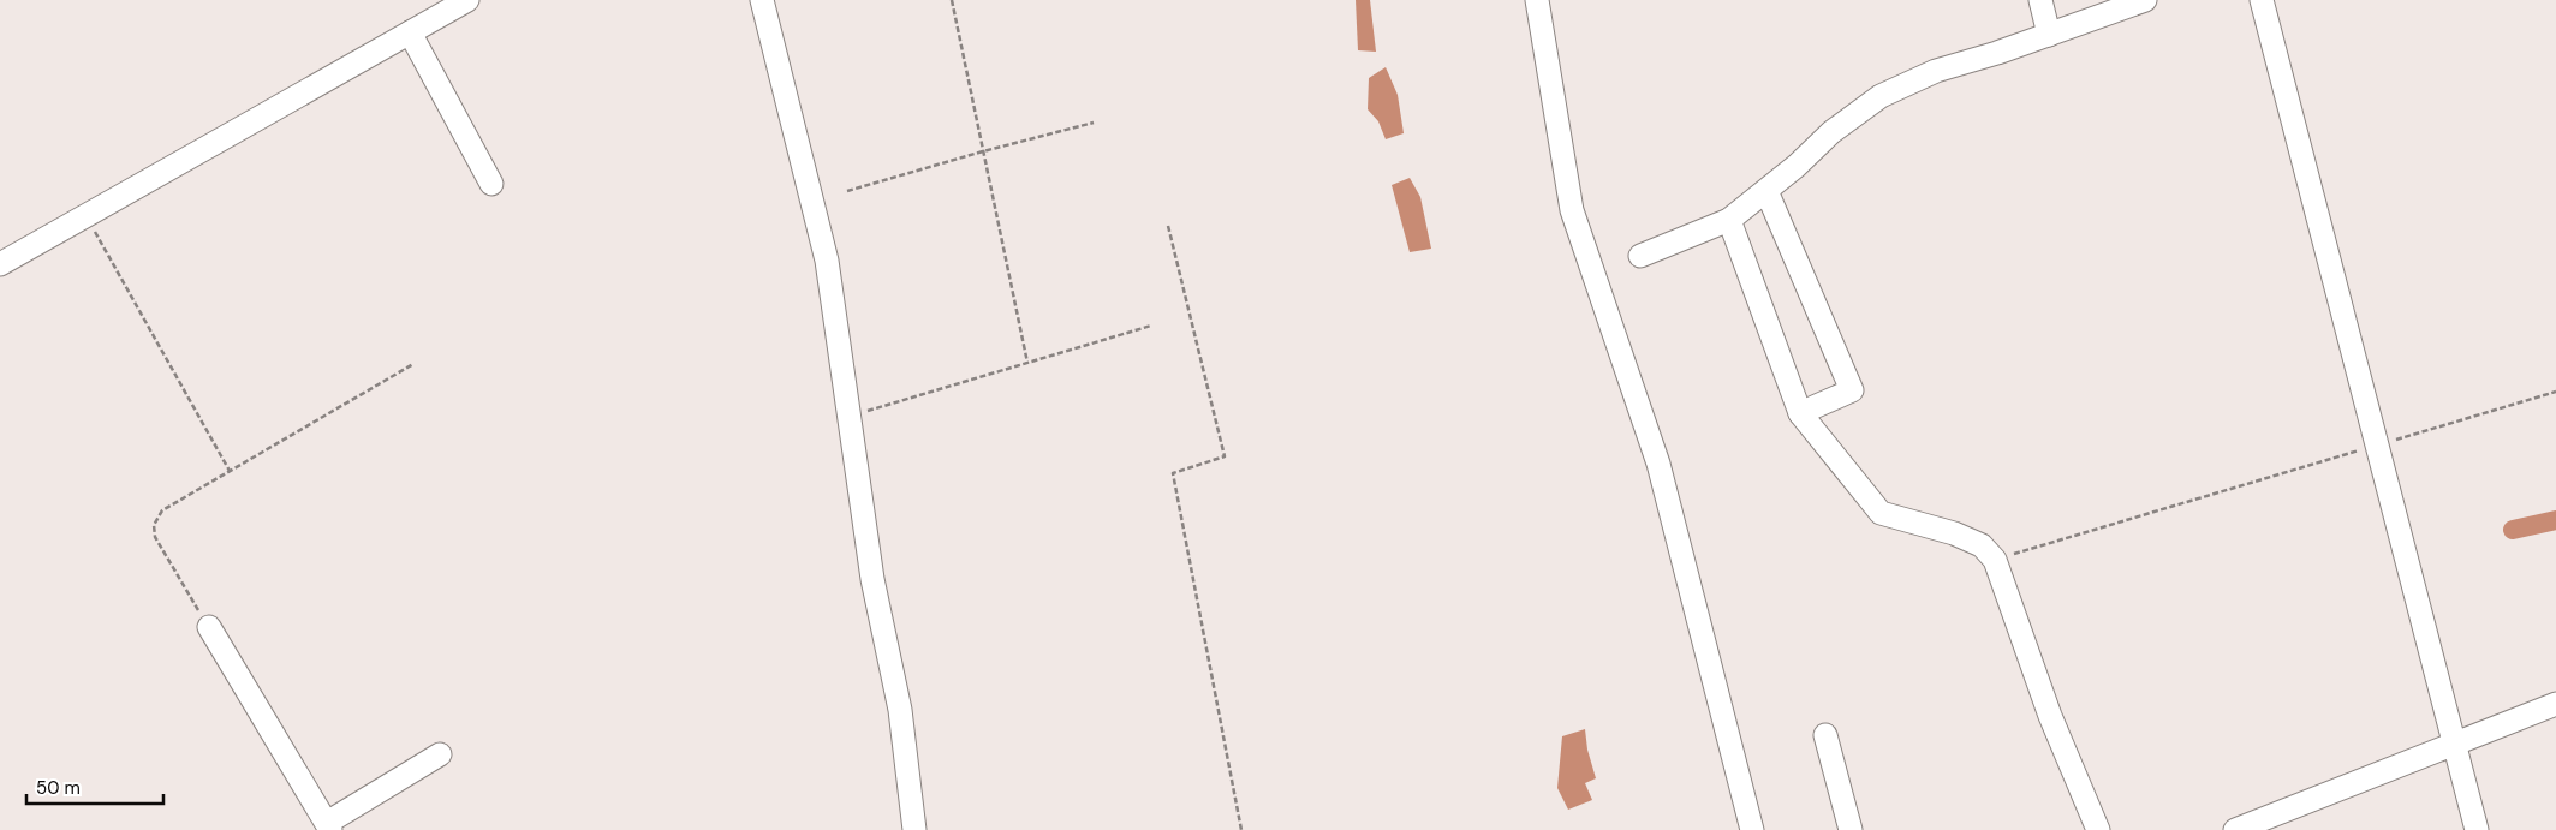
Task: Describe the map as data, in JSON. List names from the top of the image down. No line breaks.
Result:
{"scale_bar":"50 m"}
